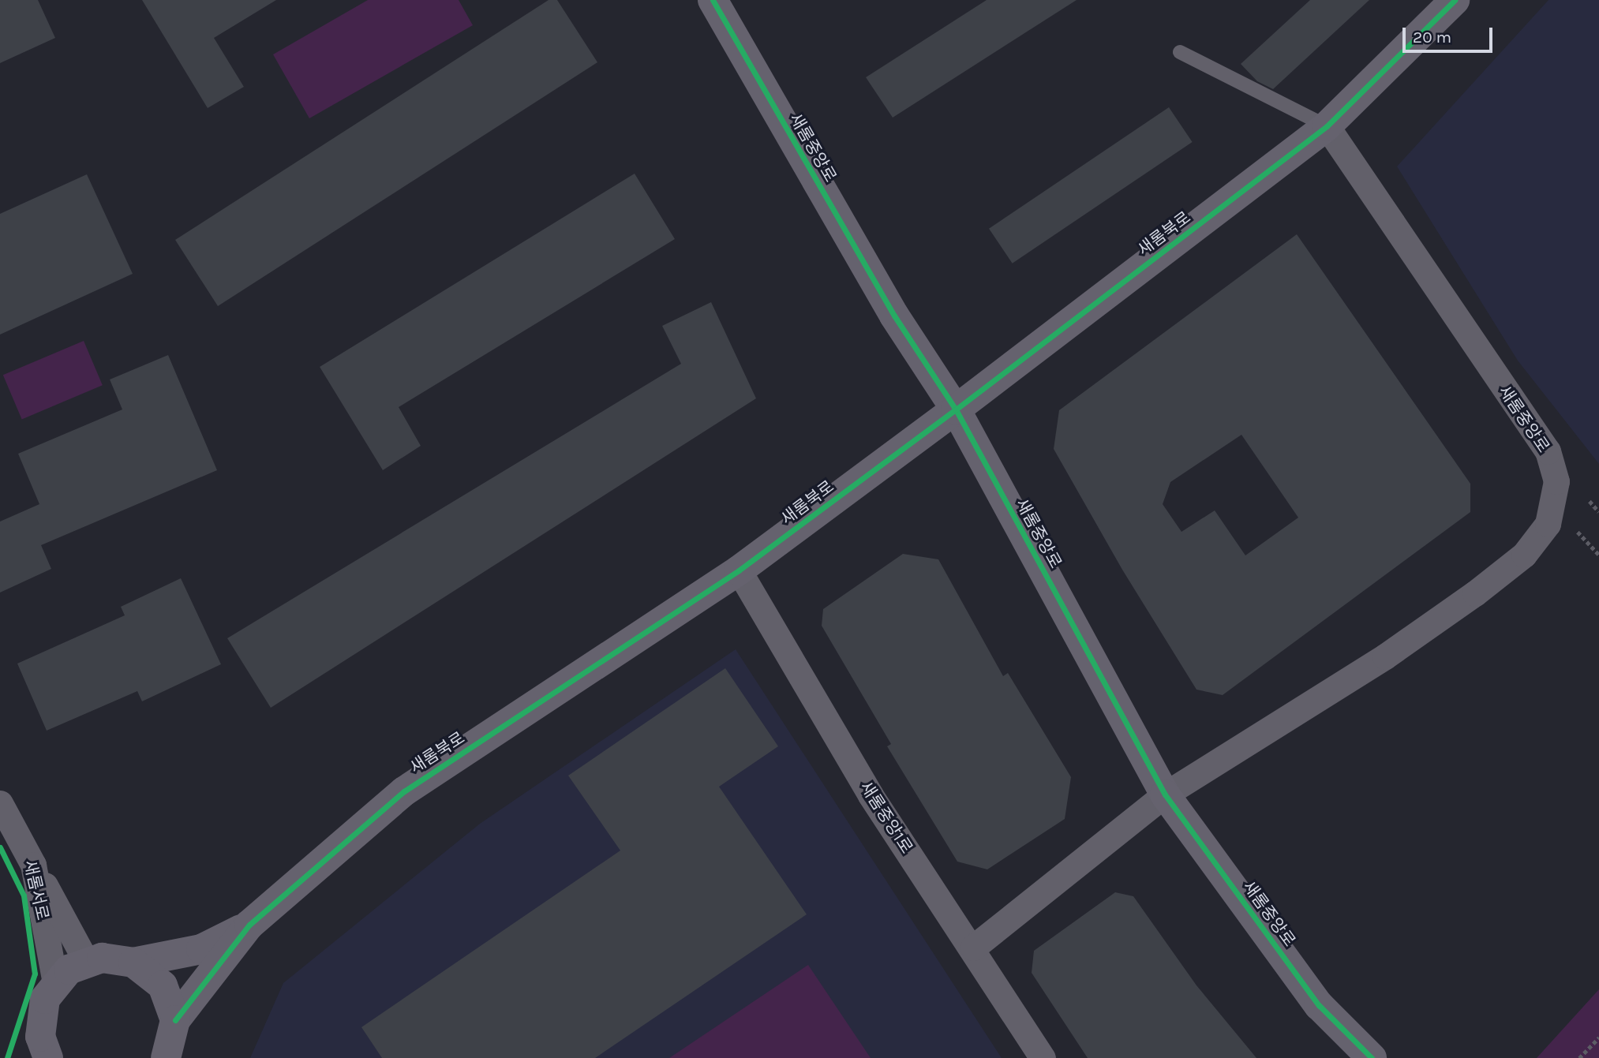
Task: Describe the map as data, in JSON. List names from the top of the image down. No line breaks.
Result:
{"streets":{"street":["새롬중앙로","새롬북로","새롬중앙1로","새롬서로"]},"crossings":[["새롬중앙로","새롬북로"],["새롬북로","새롬중앙1로"]],"scale_bar":"20 m"}
